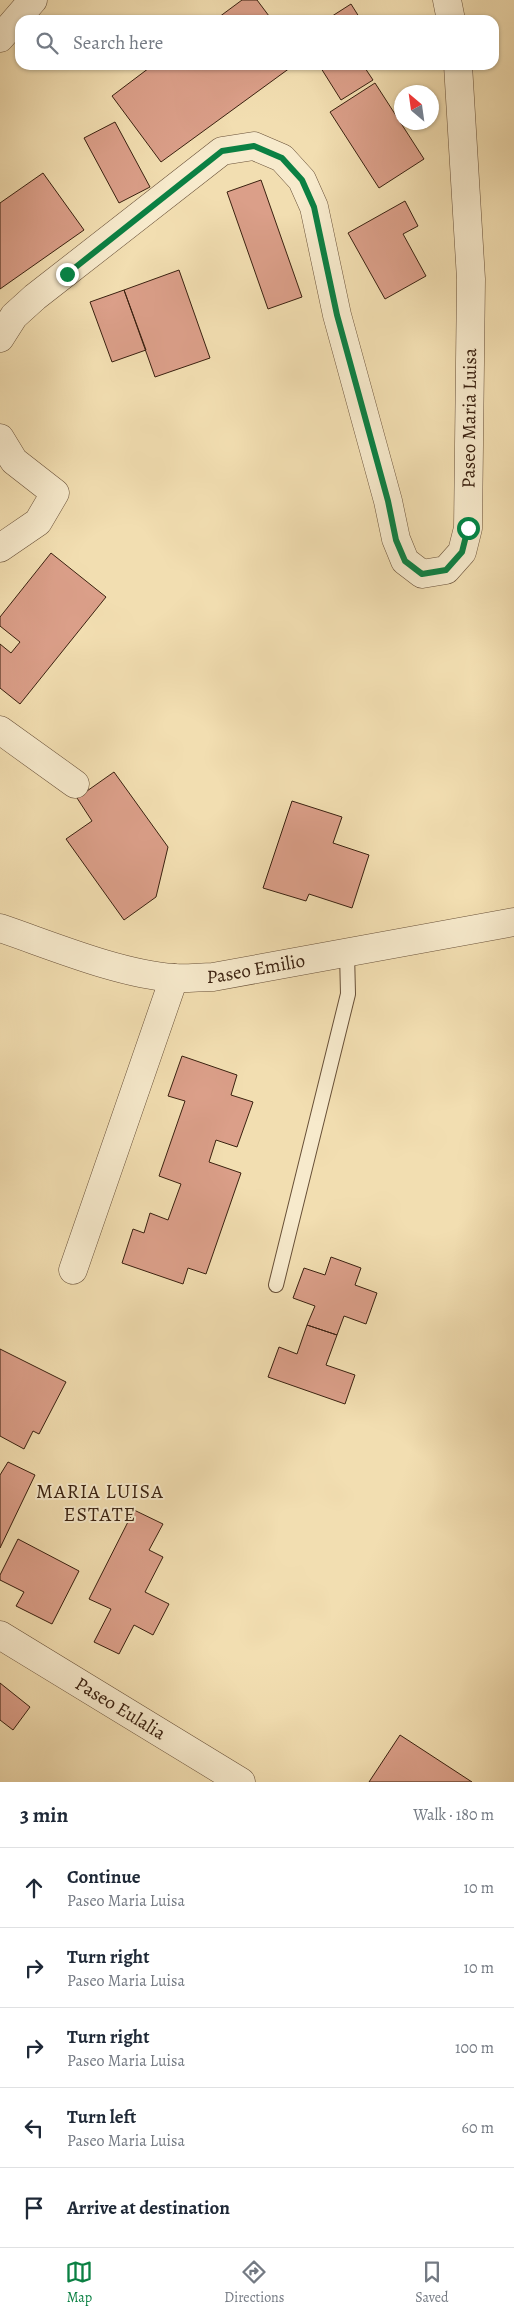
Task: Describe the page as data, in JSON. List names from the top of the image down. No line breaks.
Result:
{"streets":{"street":["Paseo Maria Luisa","Paseo Emilio","Paseo Eulalia"]},"districts":["MARIA LUISA ESTATE"],"north":"top left","page":{"search":"Search here","heading":["3 min","Walk · 180 m"],"list":[["Continue","Paseo Maria Luisa","10 m"],["Turn right","Paseo Maria Luisa","10 m"],["Turn right","Paseo Maria Luisa","100 m"],["Turn left","Paseo Maria Luisa","60 m"],"Arrive at destination"],"nav":["Map","Directions","Saved"]}}
